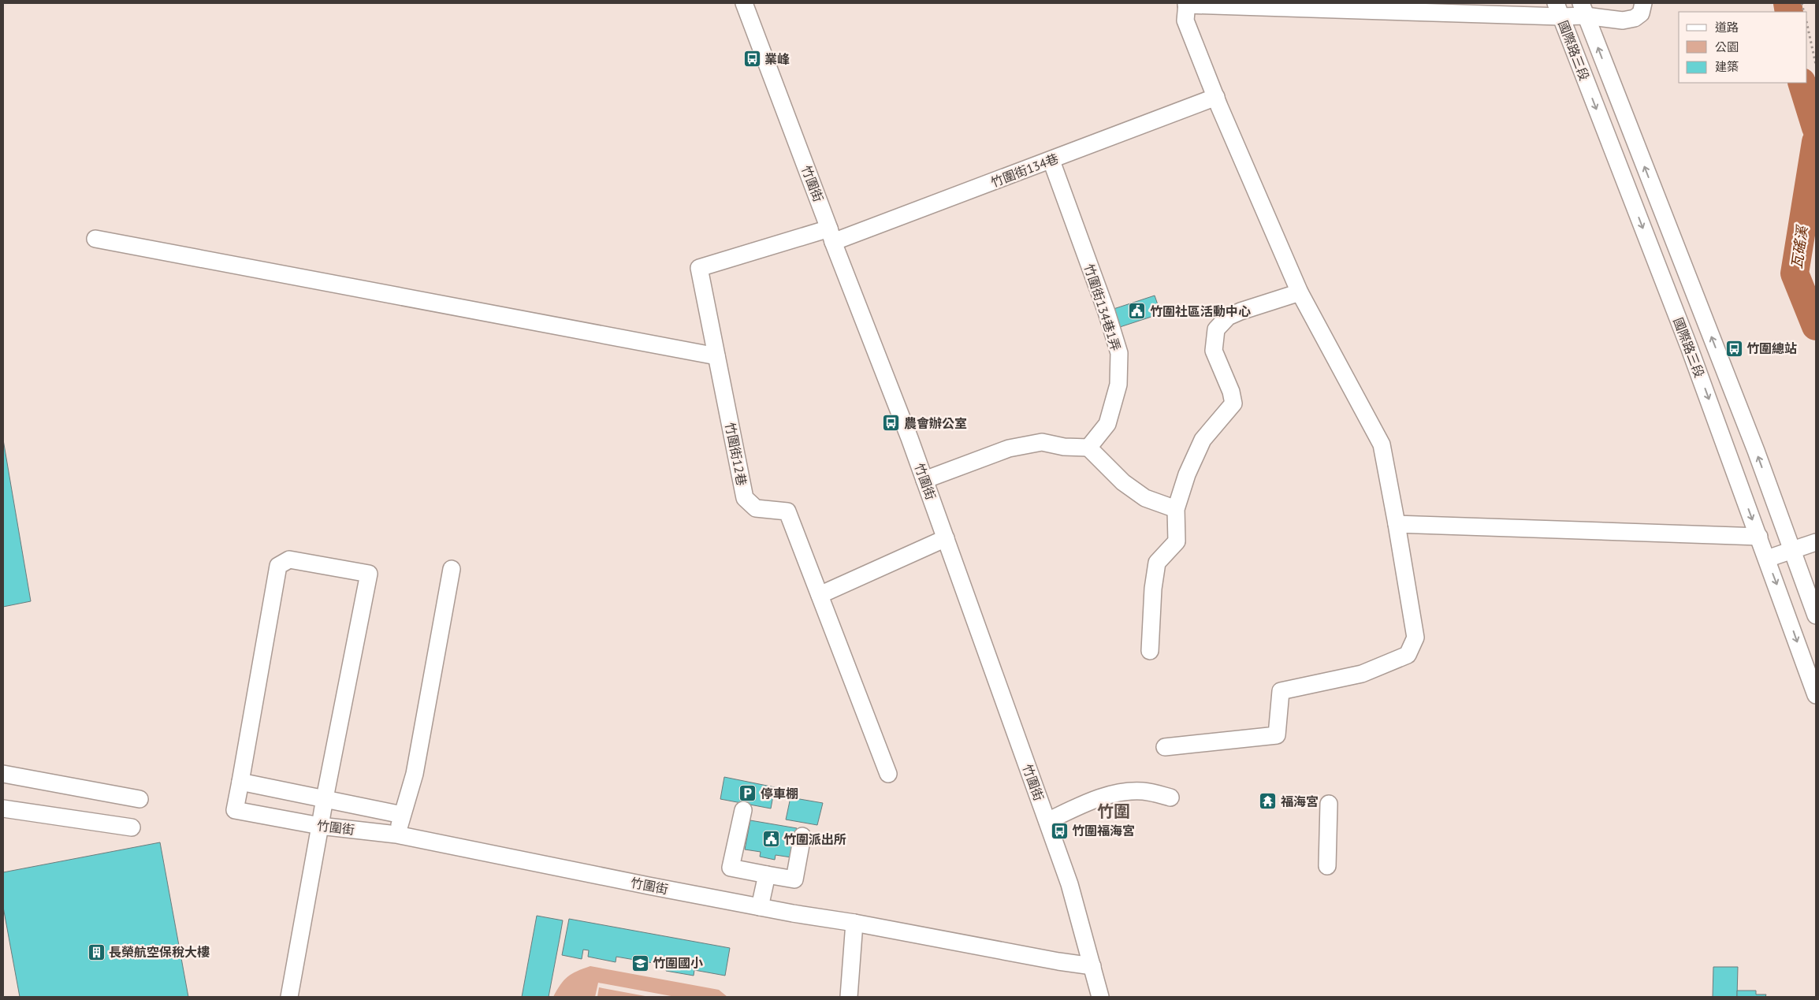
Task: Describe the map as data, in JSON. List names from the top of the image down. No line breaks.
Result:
{"streets":{"street":["國際路三段","竹圍街134巷","竹圍街","竹圍街134巷1弄","竹圍街12巷"]},"crossings":[["竹圍街134巷","竹圍街"],["竹圍街134巷","竹圍街134巷1弄"],["竹圍街134巷","竹圍街12巷"],["竹圍街","竹圍街12巷"]],"districts":["竹圍"],"water":["瓦磘溪"],"places":{"bus stop":["業峰","竹圍總站","農會辦公室","竹圍福海宮"],"public building":["竹圍社區活動中心","竹圍派出所"],"parking":["停車棚"],"temple":["福海宮"],"building":["長榮航空保稅大樓"],"school or university":["竹圍國小"]},"legend":["道路","公園","建築"]}
